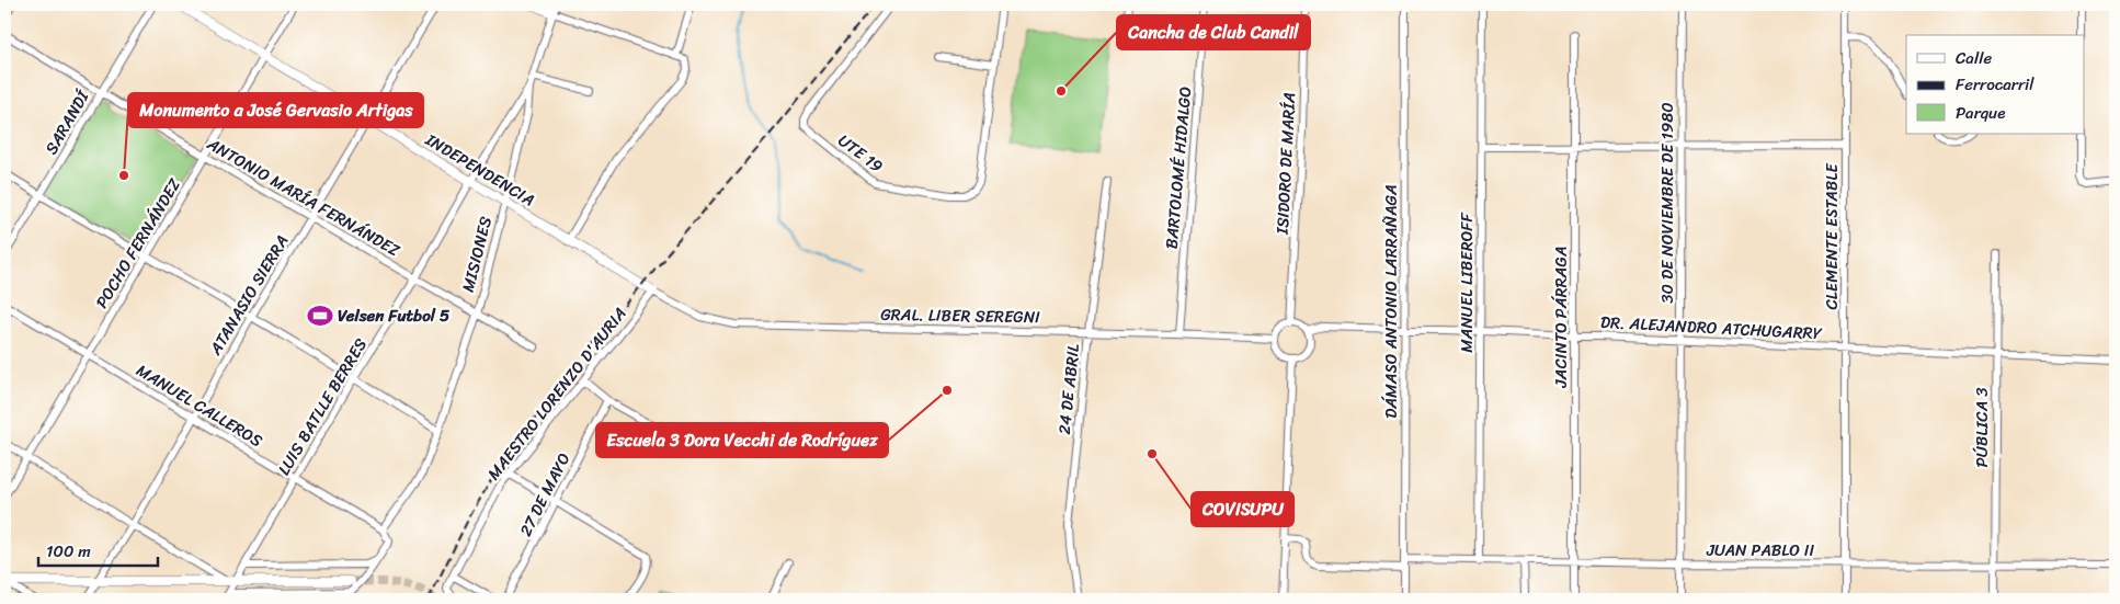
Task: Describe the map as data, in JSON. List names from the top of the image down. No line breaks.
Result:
{"streets":{"street":["SARANDÍ","UTE 19","ISIDORO DE MARÍA","BARTOLOMÉ HIDALGO","INDEPENDENCIA","ANTONIO MARÍA FERNÁNDEZ","30 DE NOVIEMBRE DE 1980","CLEMENTE ESTABLE","POCHO FERNÁNDEZ","MISIONES","MANUEL LIBEROFF","ATANASIO SIERRA","DÁMASO ANTONIO LARRAÑAGA","GRAL. LIBER SEREGNI","JACINTO PÁRRAGA","DR. ALEJANDRO ATCHUGARRY","24 DE ABRIL","MAESTRO LORENZO D'AURIA","MANUEL CALLEROS","LUIS BATLLE BERRES","PÚBLICA 3","27 DE MAYO","JUAN PABLO II"]},"crossings":[["SARANDÍ","ANTONIO MARÍA FERNÁNDEZ"],["ISIDORO DE MARÍA","GRAL. LIBER SEREGNI"],["ISIDORO DE MARÍA","DR. ALEJANDRO ATCHUGARRY"],["BARTOLOMÉ HIDALGO","GRAL. LIBER SEREGNI"],["INDEPENDENCIA","POCHO FERNÁNDEZ"],["INDEPENDENCIA","MISIONES"],["INDEPENDENCIA","ATANASIO SIERRA"],["INDEPENDENCIA","GRAL. LIBER SEREGNI"],["INDEPENDENCIA","MAESTRO LORENZO D'AURIA"],["INDEPENDENCIA","LUIS BATLLE BERRES"],["ANTONIO MARÍA FERNÁNDEZ","POCHO FERNÁNDEZ"],["ANTONIO MARÍA FERNÁNDEZ","MISIONES"],["ANTONIO MARÍA FERNÁNDEZ","ATANASIO SIERRA"],["ANTONIO MARÍA FERNÁNDEZ","LUIS BATLLE BERRES"],["30 DE NOVIEMBRE DE 1980","DR. ALEJANDRO ATCHUGARRY"],["30 DE NOVIEMBRE DE 1980","JUAN PABLO II"],["CLEMENTE ESTABLE","DR. ALEJANDRO ATCHUGARRY"],["CLEMENTE ESTABLE","JUAN PABLO II"],["POCHO FERNÁNDEZ","MANUEL CALLEROS"],["MISIONES","MANUEL CALLEROS"],["MISIONES","LUIS BATLLE BERRES"],["MANUEL LIBEROFF","DR. ALEJANDRO ATCHUGARRY"],["MANUEL LIBEROFF","JUAN PABLO II"],["ATANASIO SIERRA","MANUEL CALLEROS"],["DÁMASO ANTONIO LARRAÑAGA","DR. ALEJANDRO ATCHUGARRY"],["DÁMASO ANTONIO LARRAÑAGA","JUAN PABLO II"],["GRAL. LIBER SEREGNI","DR. ALEJANDRO ATCHUGARRY"],["GRAL. LIBER SEREGNI","24 DE ABRIL"],["GRAL. LIBER SEREGNI","MAESTRO LORENZO D'AURIA"],["JACINTO PÁRRAGA","DR. ALEJANDRO ATCHUGARRY"],["JACINTO PÁRRAGA","JUAN PABLO II"],["DR. ALEJANDRO ATCHUGARRY","PÚBLICA 3"],["MANUEL CALLEROS","LUIS BATLLE BERRES"],["PÚBLICA 3","JUAN PABLO II"]],"places":{"other":["Cancha de Club Candil","Monumento a José Gervasio Artigas","Escuela 3 Dora Vecchi de Rodríguez","COVISUPU"],"sports":["Velsen Futbol 5"]},"legend":["Calle","Ferrocarril","Parque"],"scale_bar":"100 m"}
